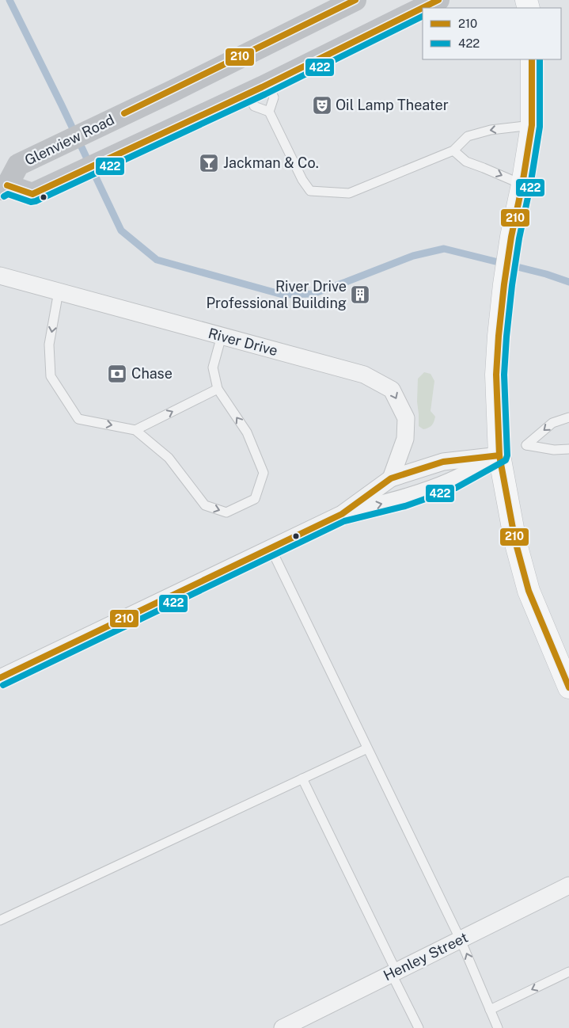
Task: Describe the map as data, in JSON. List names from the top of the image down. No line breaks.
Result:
{"streets":{"main road":["Glenview Road"],"street":["River Drive","Henley Street"]},"one_way":["River Drive"],"places":{"theatre":["Oil Lamp Theater"],"bar":["Jackman & Co."],"building":["River Drive Professional Building"],"bank":["Chase"]},"lines":["transit line 210","transit line 422"],"legend":["210","422"]}
